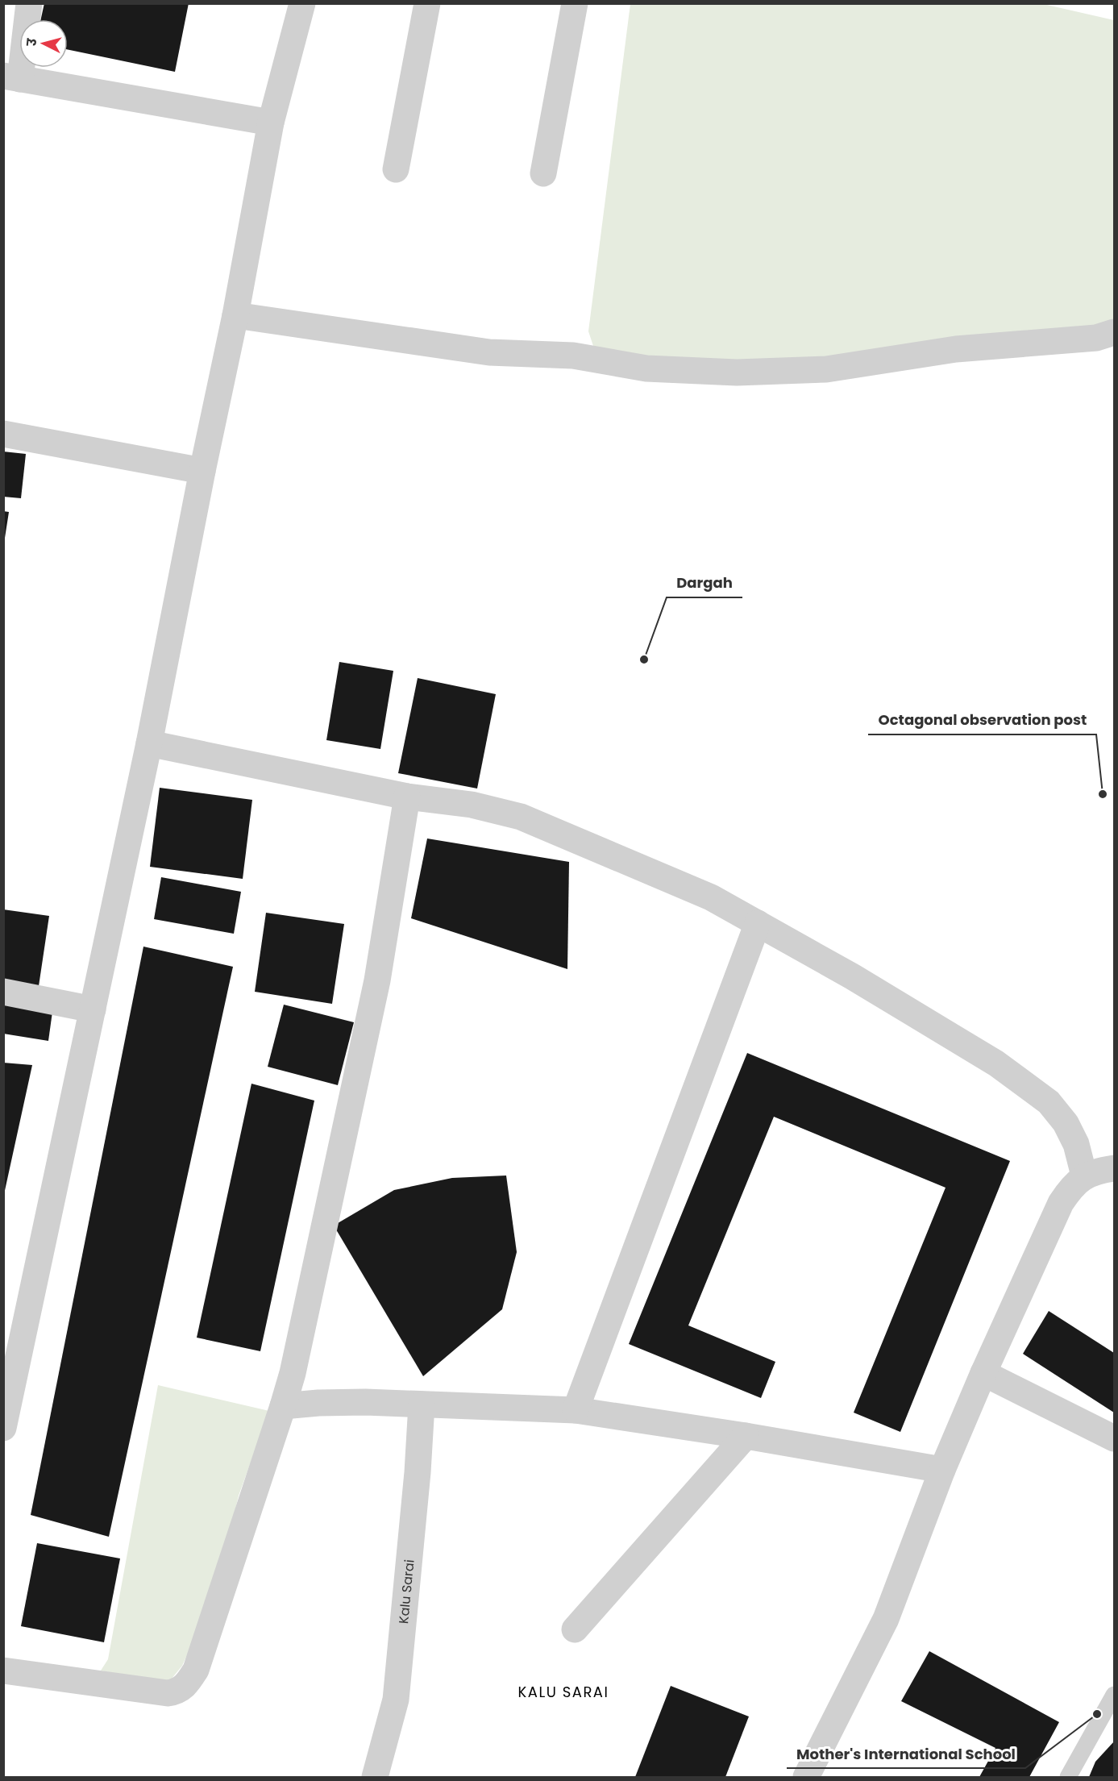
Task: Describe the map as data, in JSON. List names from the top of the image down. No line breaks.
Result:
{"streets":{"street":["Kalu Sarai"]},"districts":["KALU SARAI"],"places":["Dargah","Octagonal observation post","Mother's International School"],"north":"left"}
